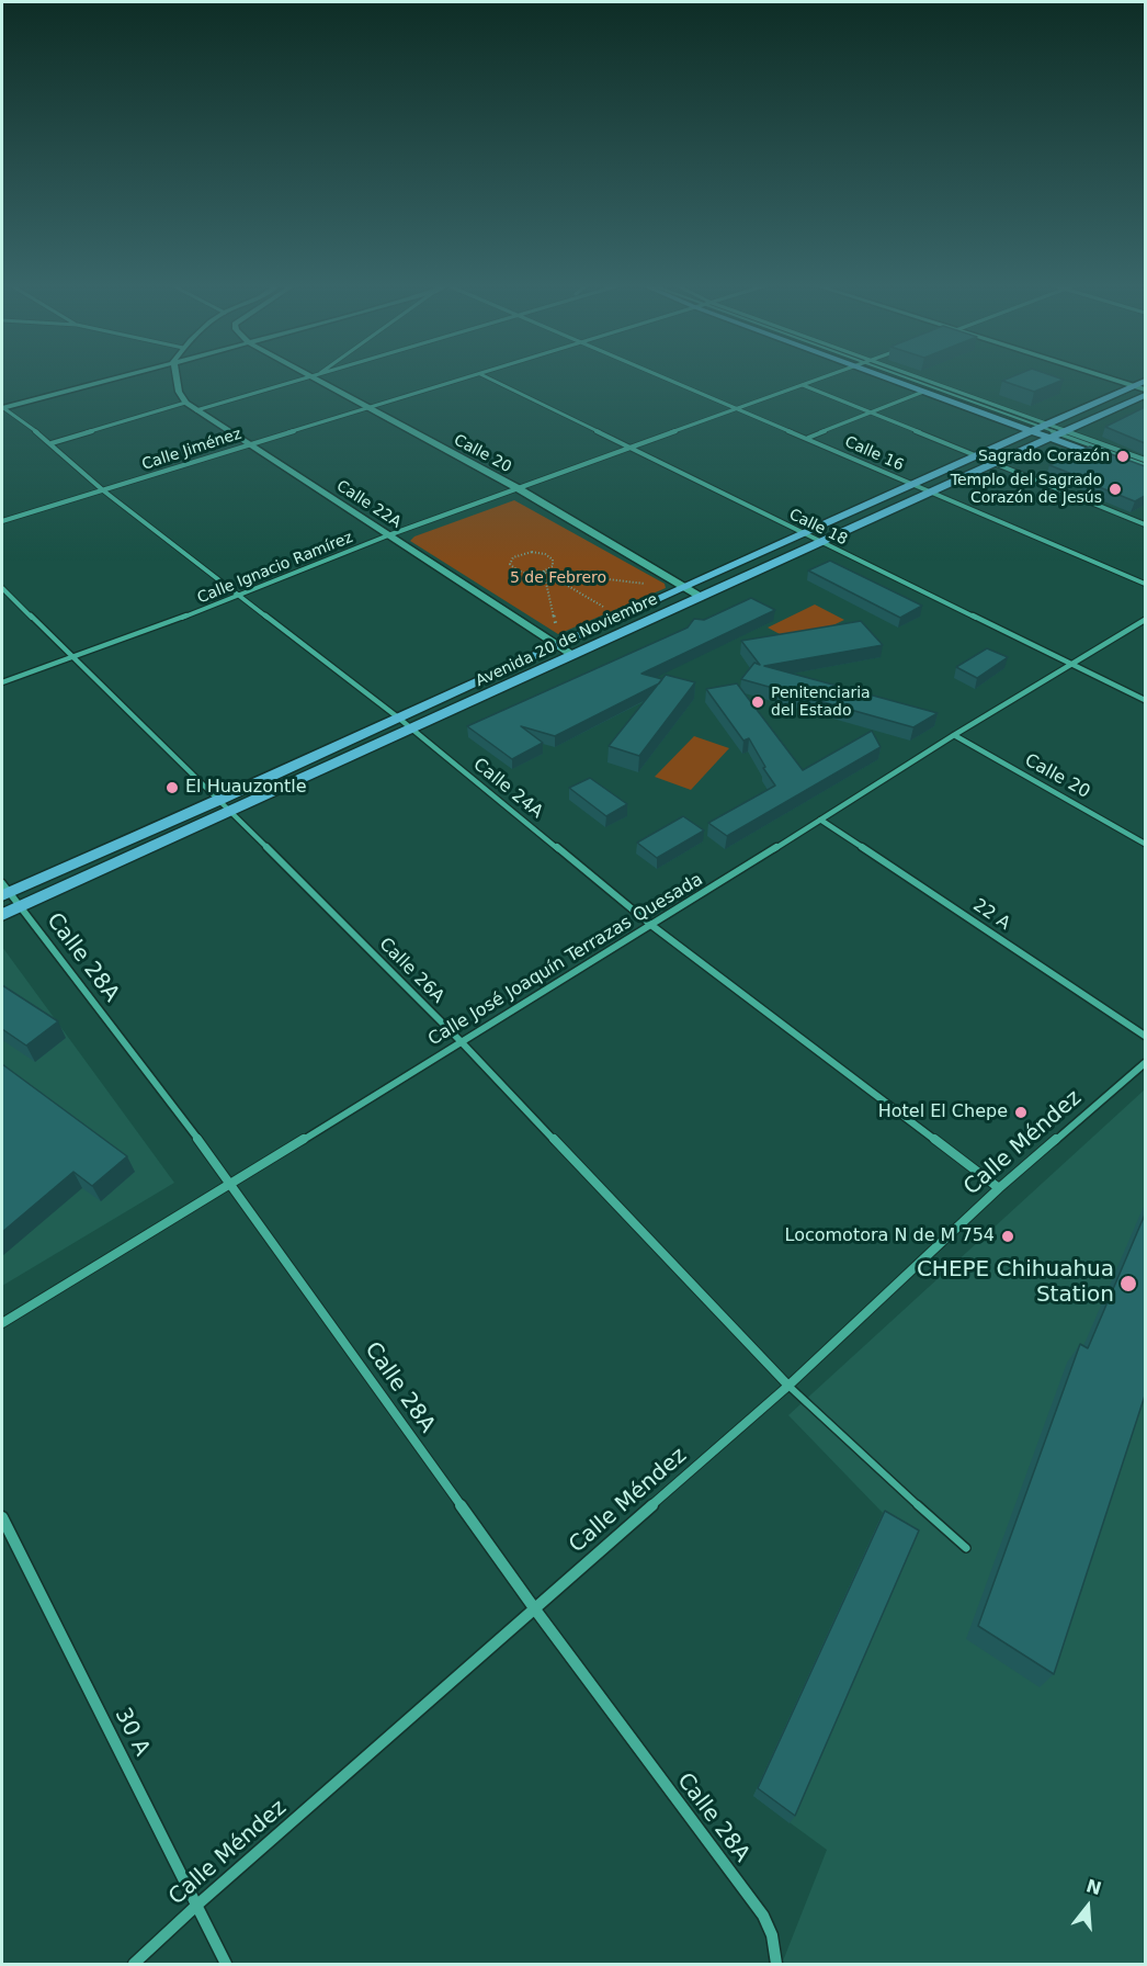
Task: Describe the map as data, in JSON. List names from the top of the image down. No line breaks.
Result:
{"streets":{"main road":["Calle 20","Calle 22A","Avenida 20 de Noviembre"],"street":["Calle Jiménez","Calle 16","Calle 18","Calle Ignacio Ramírez","Calle 24A","22 A","Calle 28A","Calle José Joaquín Terrazas Quesada","Calle 26A","Calle Méndez","30 A"]},"crossings":[["Calle Jiménez","Calle 20"],["Calle Jiménez","Calle 22A"],["Calle Jiménez","Calle 24A"],["Calle 20","Calle Ignacio Ramírez"],["Calle 20","Avenida 20 de Noviembre"],["Calle 20","Calle José Joaquín Terrazas Quesada"],["Calle 16","Calle Ignacio Ramírez"],["Calle 16","Avenida 20 de Noviembre"],["Calle 22A","Calle Ignacio Ramírez"],["Calle 22A","Avenida 20 de Noviembre"],["Calle 18","Calle Ignacio Ramírez"],["Calle 18","Avenida 20 de Noviembre"],["Calle 18","Calle José Joaquín Terrazas Quesada"],["Calle Ignacio Ramírez","Calle 24A"],["Calle Ignacio Ramírez","Calle 26A"],["Avenida 20 de Noviembre","Calle 24A"],["Avenida 20 de Noviembre","Calle 28A"],["Avenida 20 de Noviembre","Calle 26A"],["Calle 24A","Calle José Joaquín Terrazas Quesada"],["Calle 24A","Calle Méndez"],["22 A","Calle José Joaquín Terrazas Quesada"],["Calle 28A","Calle José Joaquín Terrazas Quesada"],["Calle 28A","Calle Méndez"],["Calle José Joaquín Terrazas Quesada","Calle 26A"],["Calle 26A","Calle Méndez"],["Calle Méndez","30 A"]],"parks":["5 de Febrero"],"places":["Sagrado Corazón","Templo del Sagrado Corazón de Jesús","Penitenciaria del Estado","El Huauzontle","Hotel El Chepe","Locomotora N de M 754","CHEPE Chihuahua Station"],"north":"top"}
